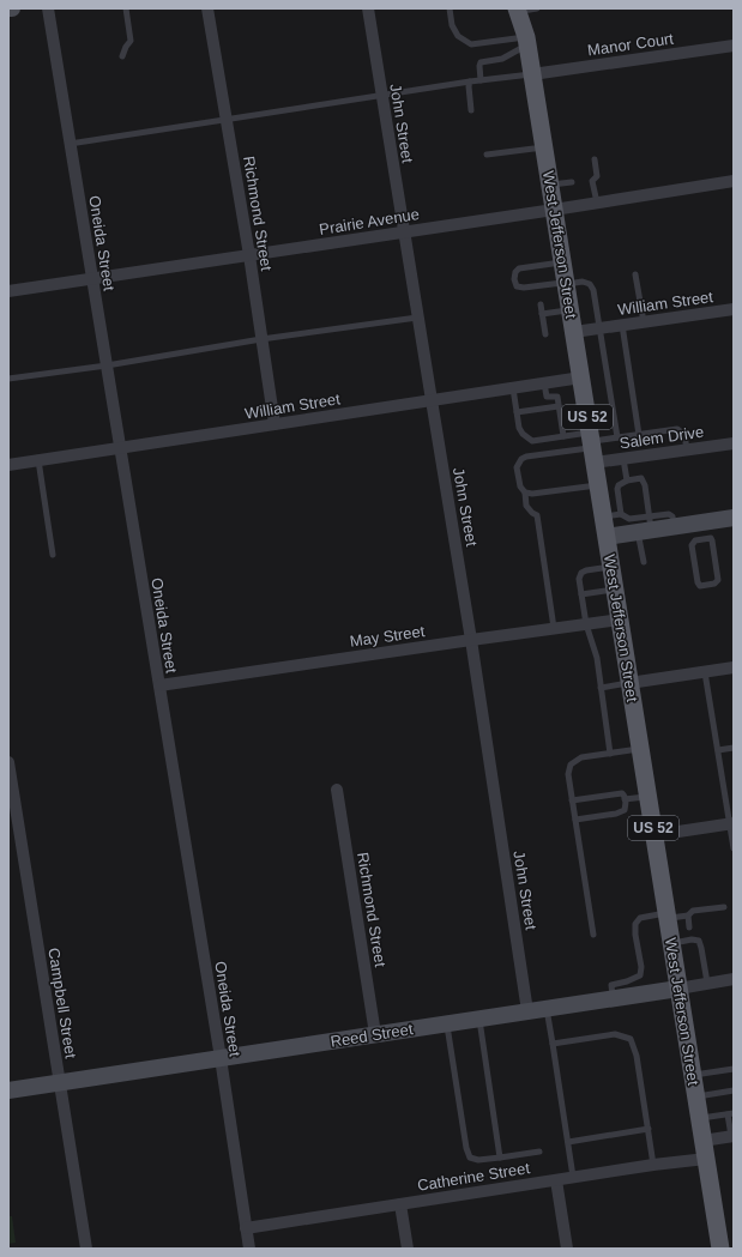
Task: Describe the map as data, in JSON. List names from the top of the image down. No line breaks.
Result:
{"streets":{"main road":["West Jefferson Street","US 52"],"street":["Manor Court","John Street","Richmond Street","Prairie Avenue","Oneida Street","William Street","Salem Drive","May Street","Campbell Street","Reed Street","Catherine Street"]},"crossings":[["Manor Court","West Jefferson Street"],["John Street","Prairie Avenue"],["John Street","William Street"],["John Street","May Street"],["John Street","Reed Street"],["Richmond Street","Prairie Avenue"],["Richmond Street","William Street"],["Richmond Street","Reed Street"],["Prairie Avenue","Oneida Street"],["Prairie Avenue","West Jefferson Street"],["Oneida Street","William Street"],["Oneida Street","May Street"],["Oneida Street","Reed Street"],["Oneida Street","Catherine Street"],["West Jefferson Street","William Street"],["West Jefferson Street","US 52"],["West Jefferson Street","Salem Drive"],["West Jefferson Street","May Street"],["West Jefferson Street","Reed Street"],["West Jefferson Street","Catherine Street"],["Campbell Street","Reed Street"]]}
